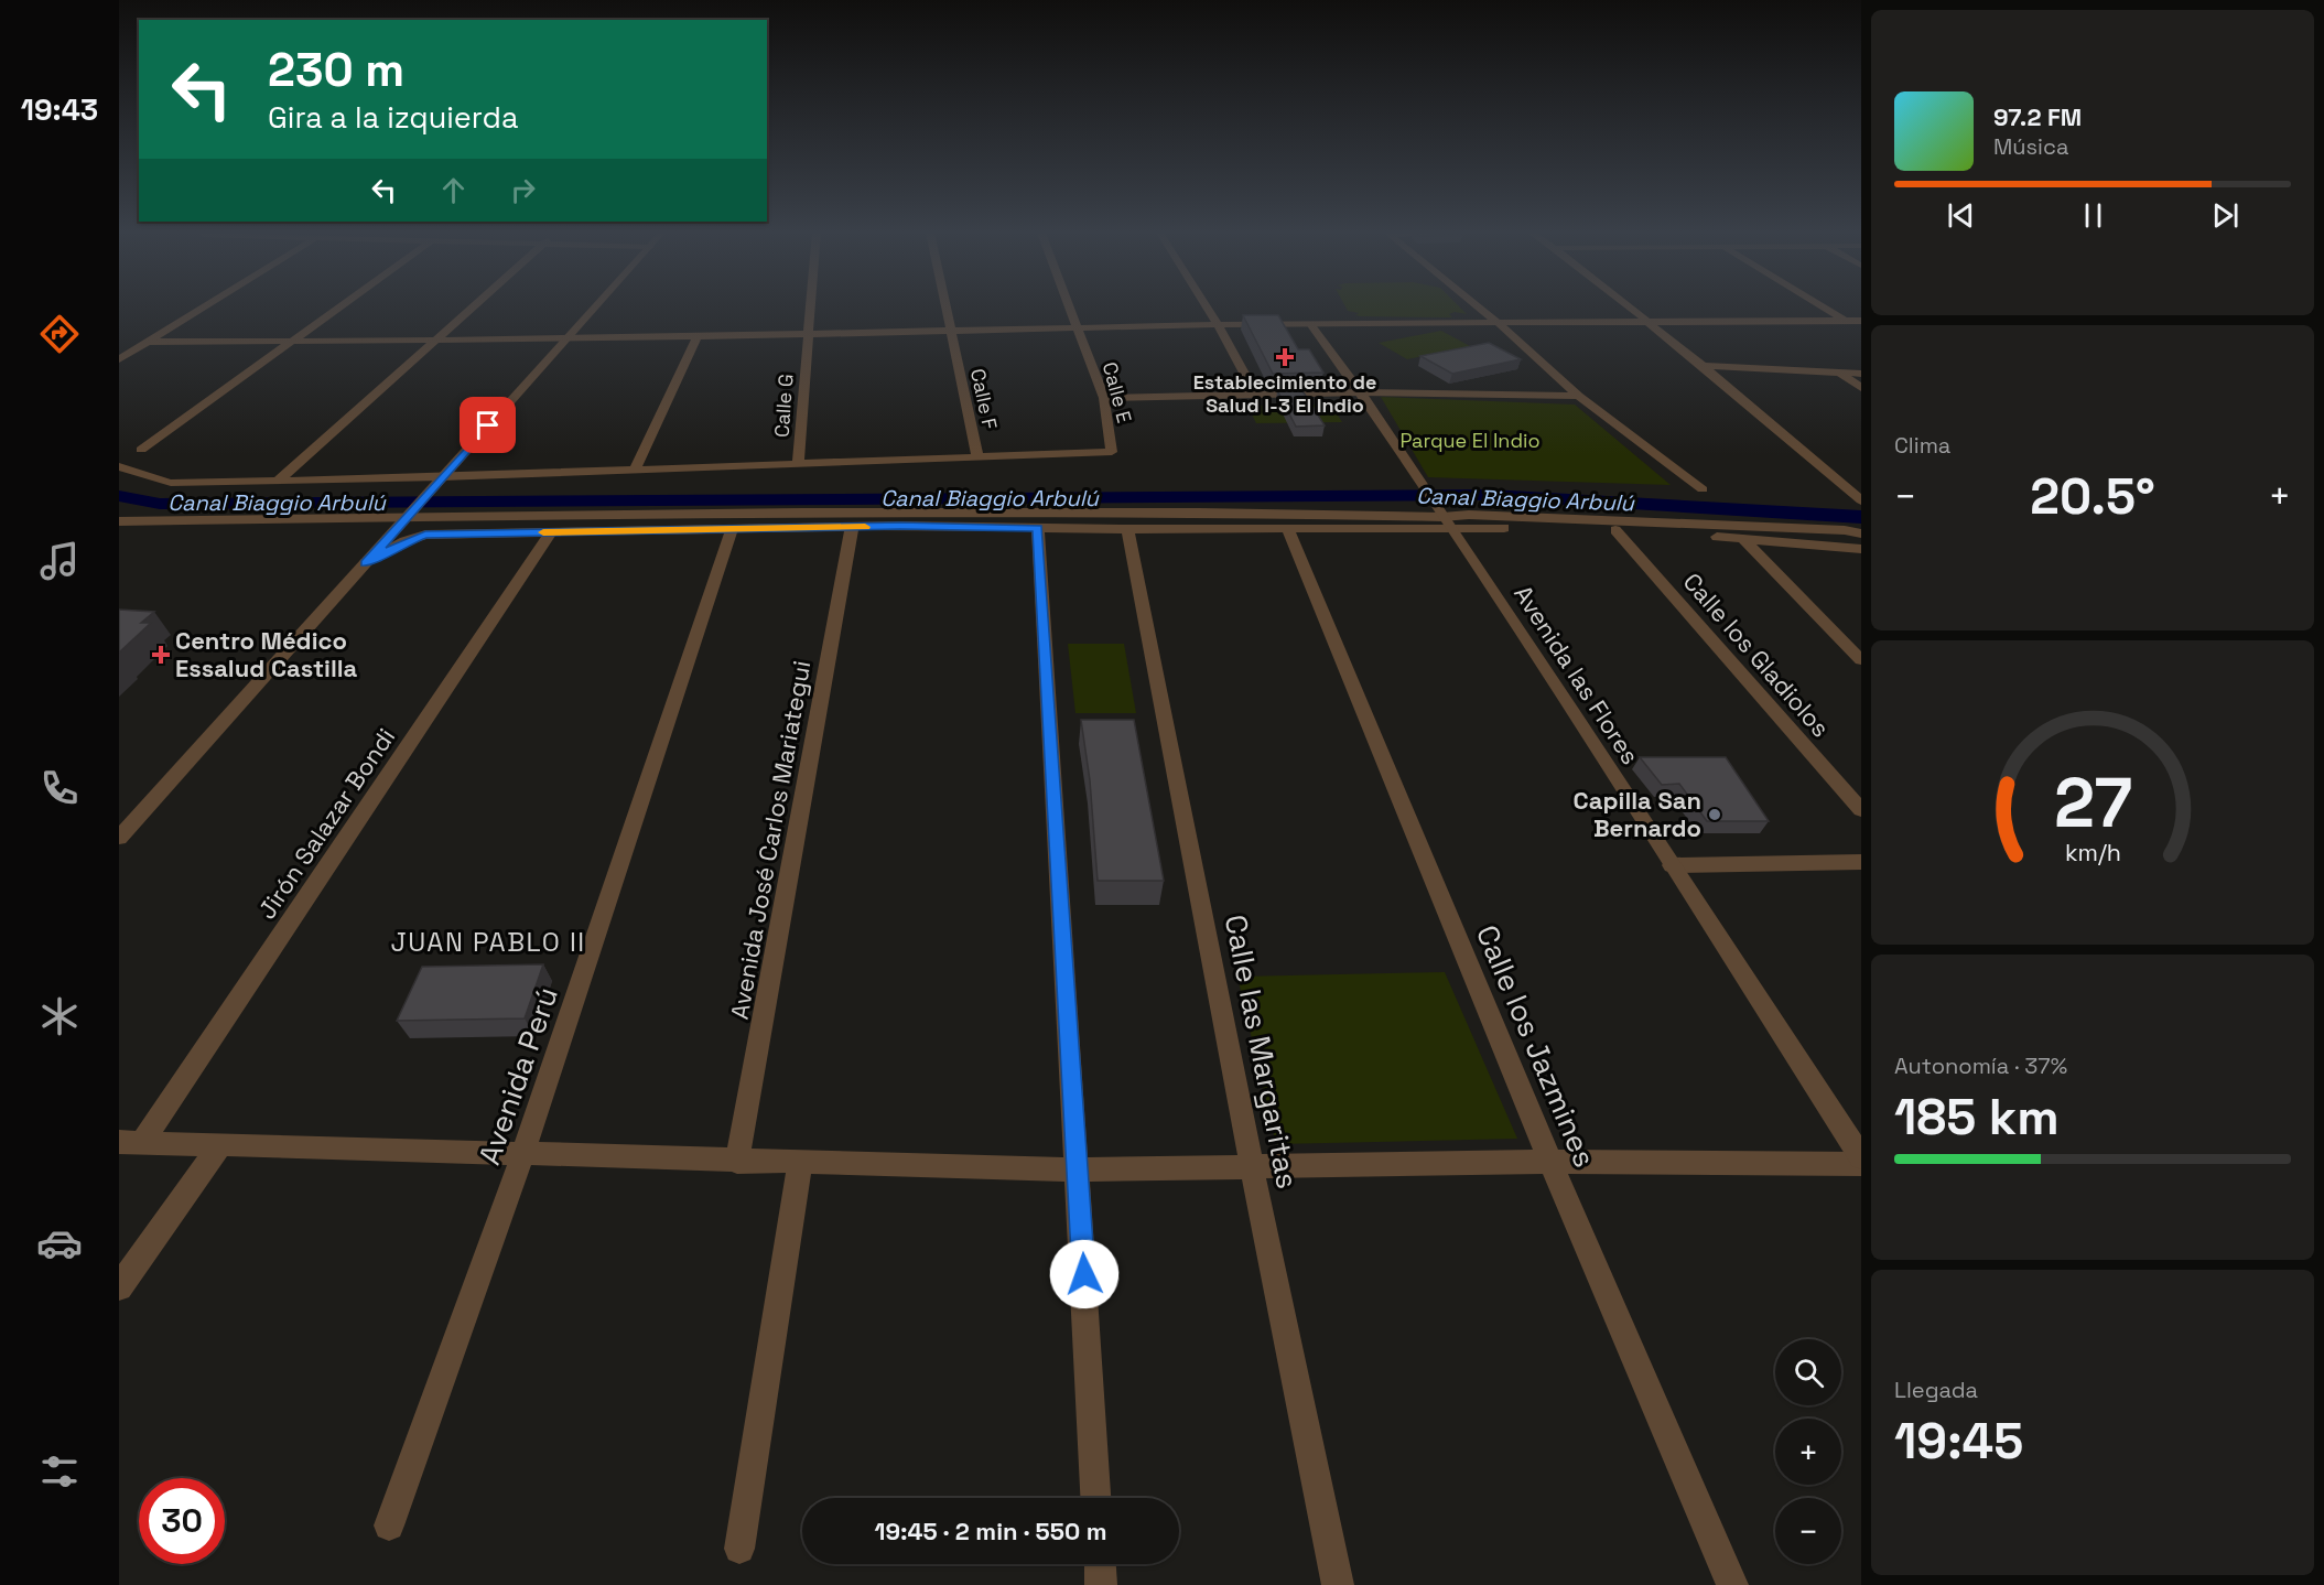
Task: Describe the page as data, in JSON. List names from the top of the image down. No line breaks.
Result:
{"streets":{"street":["Calle E","Calle F","Calle G","Calle los Gladiolos","Avenida las Flores","Jirón Salazar Bondi","Avenida José Carlos Mariategui","Calle los Jazmines","Calle las Margaritas","Avenida Perú"]},"crossings":[["Calle E","Calle F"]],"districts":["JUAN PABLO II"],"water":["Canal Biaggio Arbulú"],"parks":["Parque El Indio"],"places":{"health":["Establecimiento de Salud I-3 El Indio","Centro Médico Essalud Castilla"],"other":["Capilla San Bernardo"]},"page":{"tabs":"19:43","turn":["230 m","Gira a la izquierda"],"song":["97.2 FM","Música"],"tile":["Clima",["Autonomía · 37%","185 km"],["Llegada","19:45"]],"heat":["−","20.5°","+"],"map_buttons":["+","−"],"limit":"30","trip":"19:45 · 2 min · 550 m","gauge":["27","km/h"]}}
